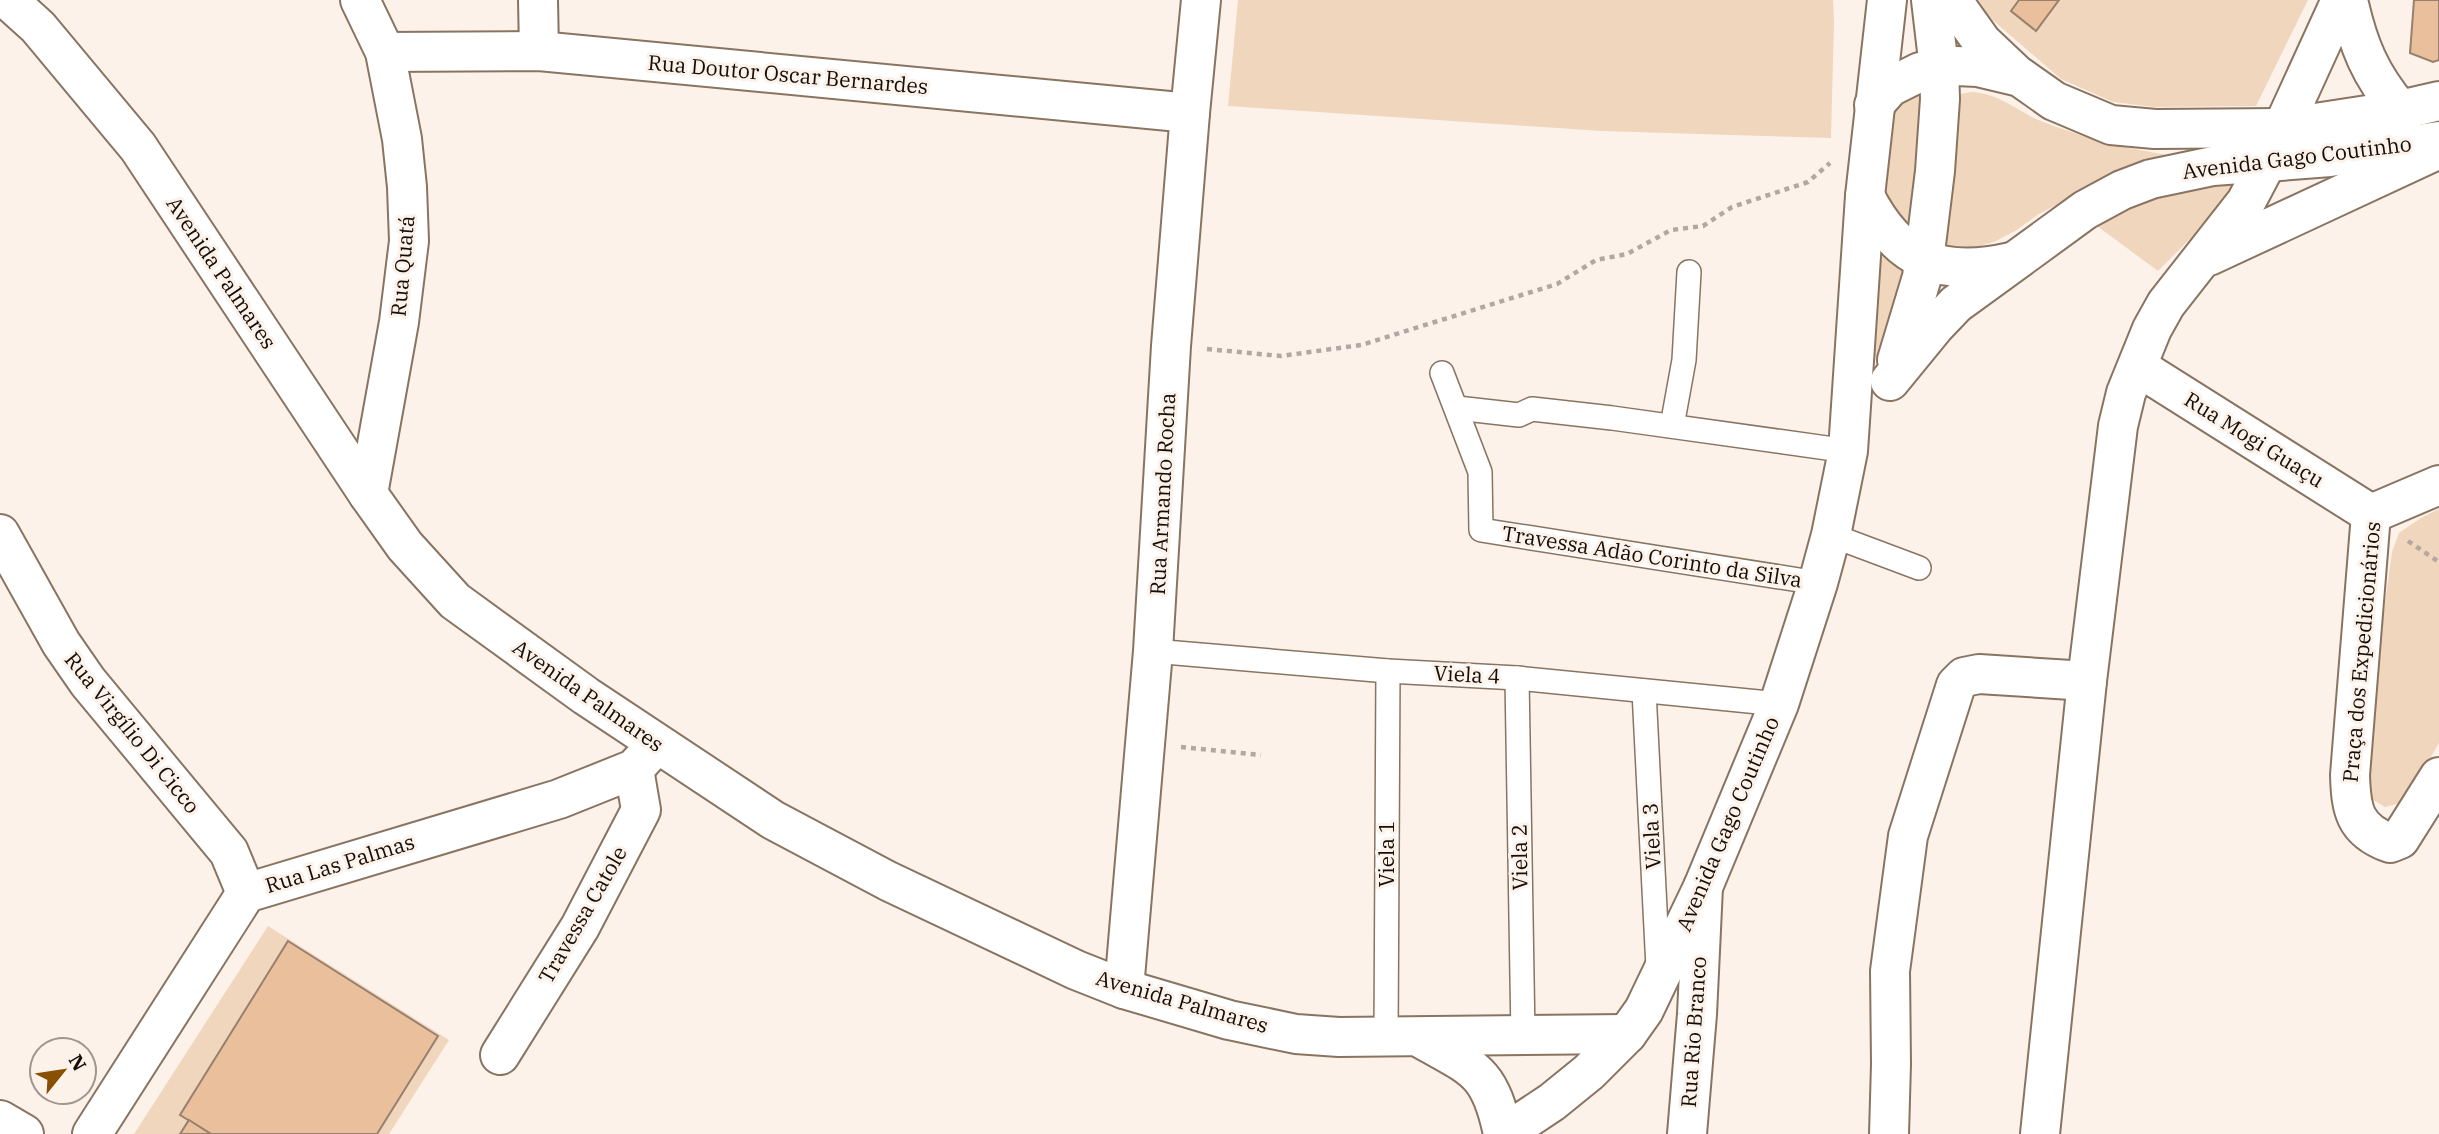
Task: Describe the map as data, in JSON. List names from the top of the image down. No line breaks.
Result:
{"streets":{"street":["Rua Doutor Oscar Bernardes","Avenida Gago Coutinho","Rua Quatá","Avenida Palmares","Rua Mogi Guaçu","Rua Armando Rocha","Praça dos Expedicionários","Rua Virgílio Di Cicco","Rua Las Palmas","Travessa Catole","Rua Rio Branco"],"lane":["Travessa Adão Corinto da Silva","Viela 4","Viela 3","Viela 1","Viela 2"]},"crossings":[["Rua Doutor Oscar Bernardes","Rua Quatá"],["Rua Doutor Oscar Bernardes","Rua Armando Rocha"],["Avenida Gago Coutinho","Avenida Palmares"],["Avenida Gago Coutinho","Travessa Adão Corinto da Silva"],["Avenida Gago Coutinho","Viela 4"],["Avenida Gago Coutinho","Viela 3"],["Avenida Gago Coutinho","Rua Rio Branco"],["Rua Quatá","Avenida Palmares"],["Avenida Palmares","Rua Armando Rocha"],["Avenida Palmares","Viela 1"],["Avenida Palmares","Viela 2"],["Avenida Palmares","Rua Las Palmas"],["Avenida Palmares","Travessa Catole"],["Rua Mogi Guaçu","Praça dos Expedicionários"],["Rua Armando Rocha","Viela 4"],["Viela 4","Viela 3"],["Viela 4","Viela 1"],["Viela 4","Viela 2"],["Rua Virgílio Di Cicco","Rua Las Palmas"],["Rua Las Palmas","Travessa Catole"]],"north":"top right"}
